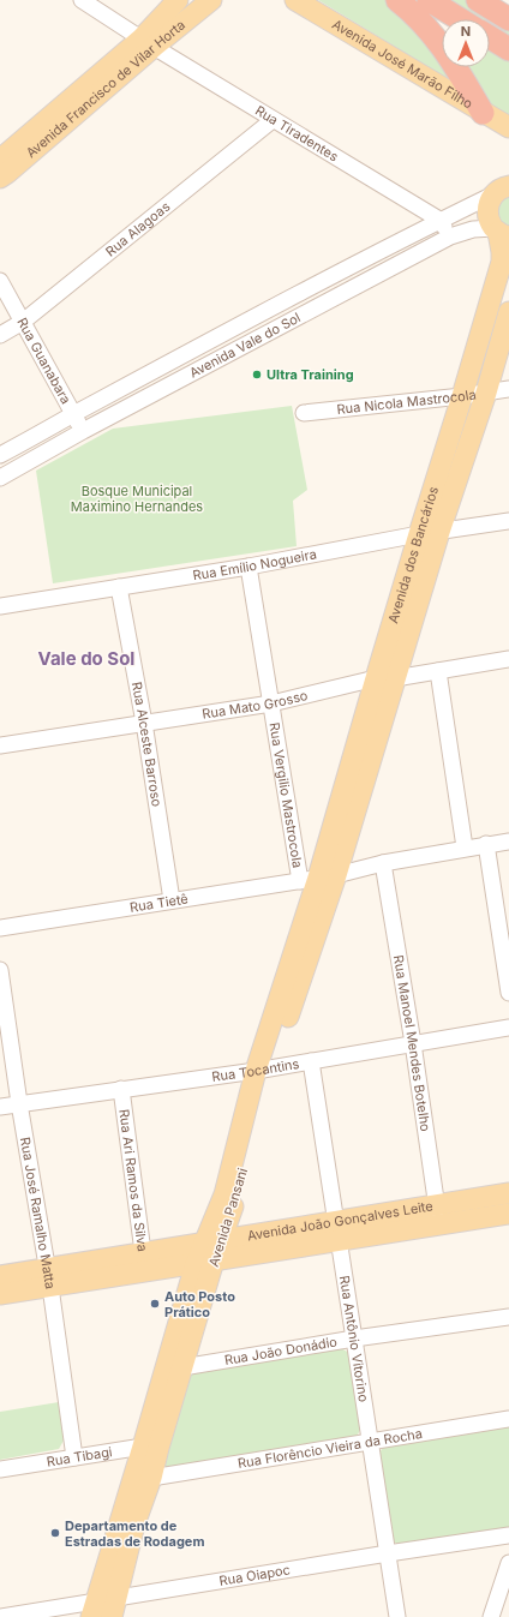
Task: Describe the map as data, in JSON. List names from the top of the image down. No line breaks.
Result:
{"streets":{"main road":["Avenida José Marão Filho","Avenida Francisco de Vilar Horta","Avenida dos Bancários","Avenida Pansani","Avenida João Gonçalves Leite"],"street":["Rua Tiradentes","Rua Alagoas","Avenida Vale do Sol","Rua Guanabara","Rua Nicola Mastrocola","Rua Emílio Nogueira","Rua Mato Grosso","Rua Alceste Barroso","Rua Vergilio Mastrocola","Rua Tietê","Rua Manoel Mendes Botelho","Rua Tocantins","Rua Ari Ramos da Silva","Rua José Ramalho Matta","Rua Antônio Vitorino","Rua João Donádio","Rua Florêncio Vieira da Rocha","Rua Tibagi","Rua Oiapoc"]},"crossings":[["Avenida Francisco de Vilar Horta","Rua Tiradentes"],["Rua Tiradentes","Rua Alagoas"],["Rua Tiradentes","Avenida Vale do Sol"],["Rua Alagoas","Rua Guanabara"],["Avenida Vale do Sol","Rua Guanabara"],["Avenida Vale do Sol","Avenida dos Bancários"],["Rua Nicola Mastrocola","Avenida dos Bancários"],["Avenida dos Bancários","Rua Emílio Nogueira"],["Avenida dos Bancários","Rua Mato Grosso"],["Avenida dos Bancários","Rua Vergilio Mastrocola"],["Avenida dos Bancários","Rua Tietê"],["Avenida dos Bancários","Avenida Pansani"],["Rua Emílio Nogueira","Rua Alceste Barroso"],["Rua Emílio Nogueira","Rua Vergilio Mastrocola"],["Rua Mato Grosso","Rua Alceste Barroso"],["Rua Mato Grosso","Rua Vergilio Mastrocola"],["Rua Alceste Barroso","Rua Tietê"],["Rua Vergilio Mastrocola","Rua Tietê"],["Rua Vergilio Mastrocola","Avenida Pansani"],["Rua Tietê","Rua Manoel Mendes Botelho"],["Rua Tietê","Avenida Pansani"],["Rua Manoel Mendes Botelho","Rua Tocantins"],["Rua Manoel Mendes Botelho","Avenida João Gonçalves Leite"],["Rua Tocantins","Rua Ari Ramos da Silva"],["Rua Tocantins","Rua José Ramalho Matta"],["Rua Tocantins","Avenida Pansani"],["Rua Tocantins","Rua Antônio Vitorino"],["Rua Ari Ramos da Silva","Avenida João Gonçalves Leite"],["Rua José Ramalho Matta","Avenida João Gonçalves Leite"],["Rua José Ramalho Matta","Rua Tibagi"],["Avenida Pansani","Avenida João Gonçalves Leite"],["Avenida Pansani","Rua João Donádio"],["Avenida Pansani","Rua Florêncio Vieira da Rocha"],["Avenida Pansani","Rua Tibagi"],["Avenida Pansani","Rua Oiapoc"],["Avenida João Gonçalves Leite","Rua Antônio Vitorino"],["Rua Antônio Vitorino","Rua João Donádio"],["Rua Antônio Vitorino","Rua Florêncio Vieira da Rocha"],["Rua Antônio Vitorino","Rua Oiapoc"]],"districts":["Vale do Sol"],"parks":["Bosque Municipal Maximino Hernandes"],"places":["Ultra Training","Auto Posto Prático","Departamento de Estradas de Rodagem"],"north":"top"}
